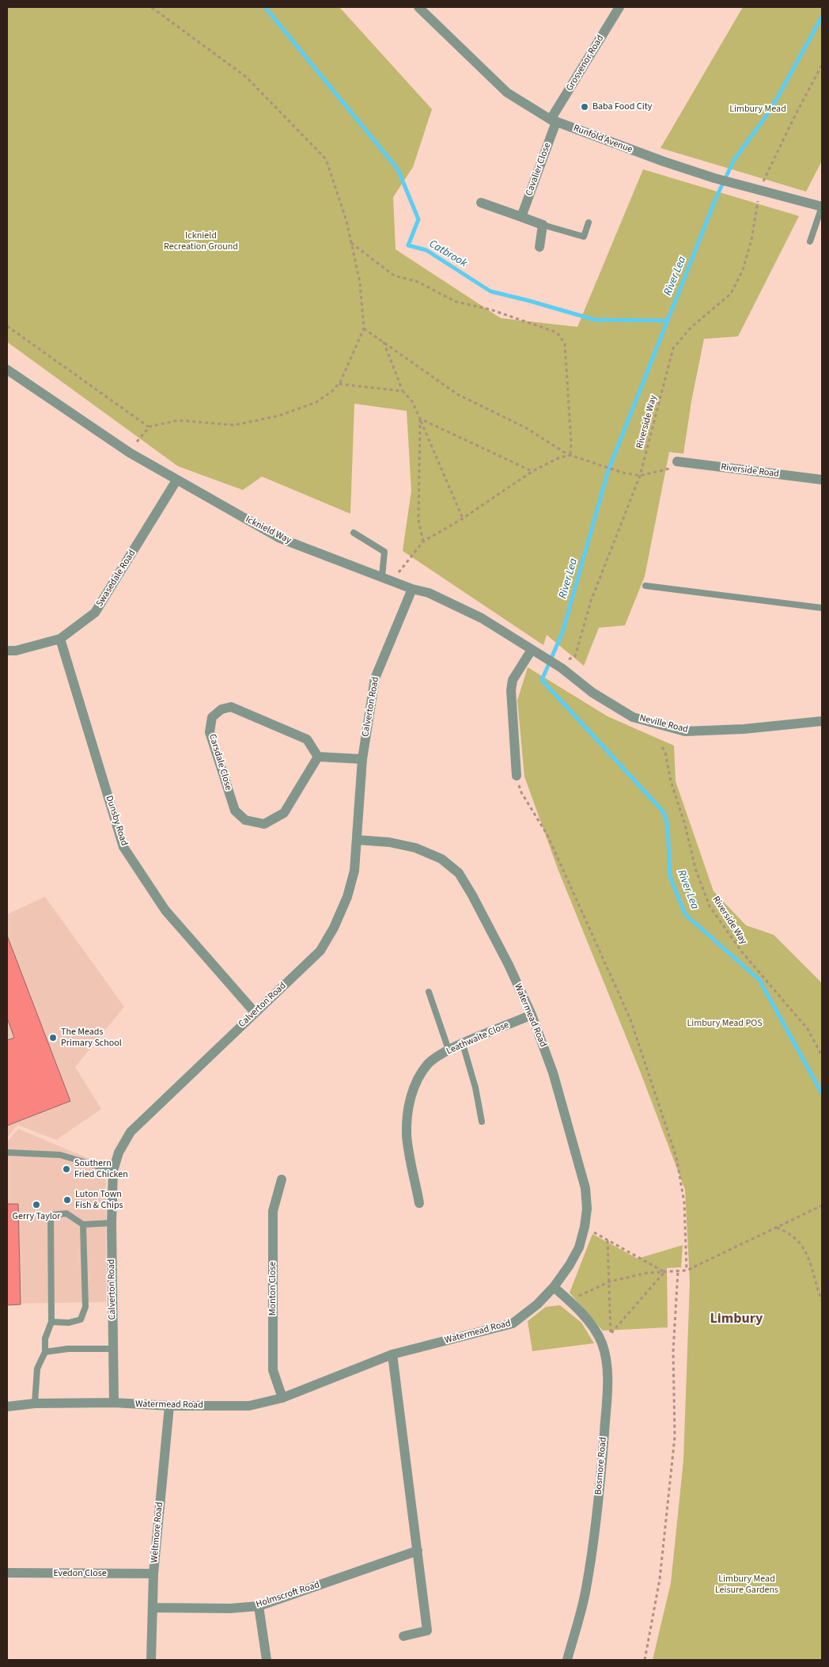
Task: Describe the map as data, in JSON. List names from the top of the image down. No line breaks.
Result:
{"streets":{"street":["Grosvenor Road","Runfold Avenue","Cavalier Close","Riverside Road","Icknield Way","Swasedale Road","Calverton Road","Neville Road","Carsdale Close","Dunsby Road","Watermead Road","Leathwaite Close","Monton Close","Bosmore Road","Weltmore Road","Evedon Close","Holmscroft Road"],"path":["Riverside Way"]},"crossings":[["Grosvenor Road","Runfold Avenue"],["Grosvenor Road","Cavalier Close"],["Runfold Avenue","Cavalier Close"],["Riverside Way","Neville Road"],["Icknield Way","Swasedale Road"],["Icknield Way","Calverton Road"],["Icknield Way","Neville Road"],["Swasedale Road","Dunsby Road"],["Calverton Road","Dunsby Road"],["Calverton Road","Watermead Road"],["Watermead Road","Leathwaite Close"],["Watermead Road","Monton Close"],["Watermead Road","Bosmore Road"],["Watermead Road","Weltmore Road"],["Weltmore Road","Evedon Close"],["Weltmore Road","Holmscroft Road"]],"districts":["Limbury"],"water":["Catbrook","River Lea"],"parks":["Limbury Mead","Icknield Recreation Ground","Limbury Mead POS","Limbury Mead Leisure Gardens"],"places":["Baba Food City","The Meads Primary School","Southern Fried Chicken","Luton Town Fish & Chips","Gerry Taylor"]}
